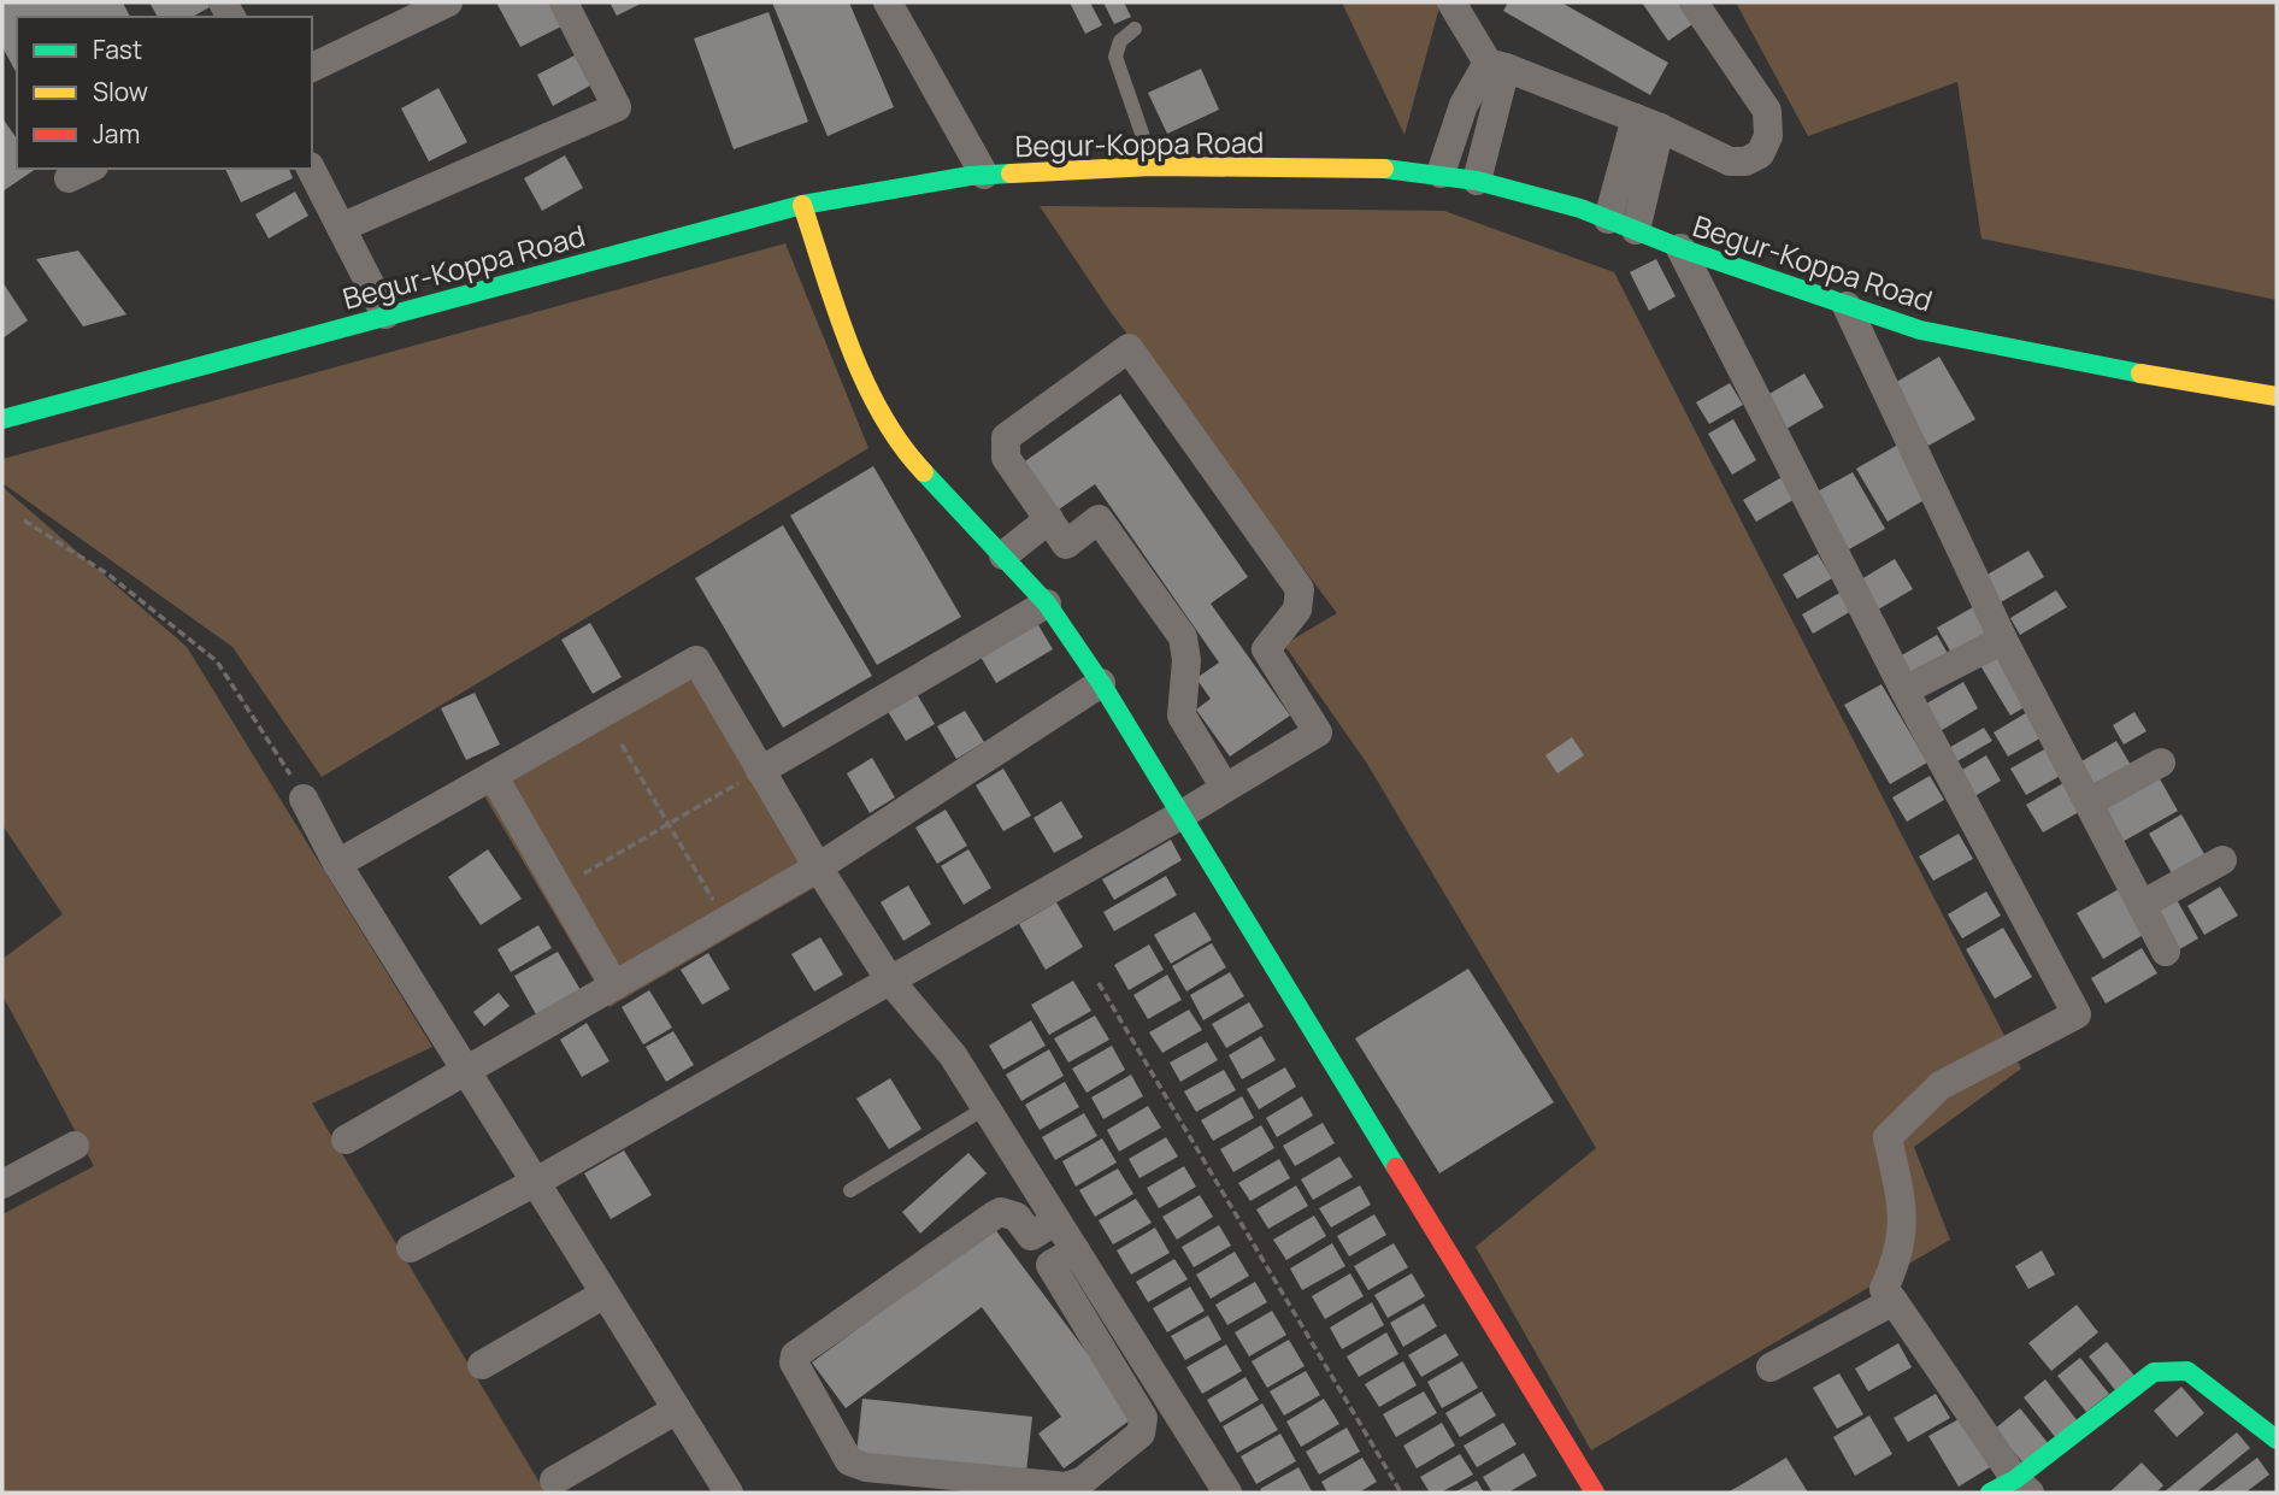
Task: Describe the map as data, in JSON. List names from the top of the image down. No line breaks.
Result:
{"streets":{"main road":["Begur-Koppa Road"]},"legend":["Fast","Slow","Jam"]}
